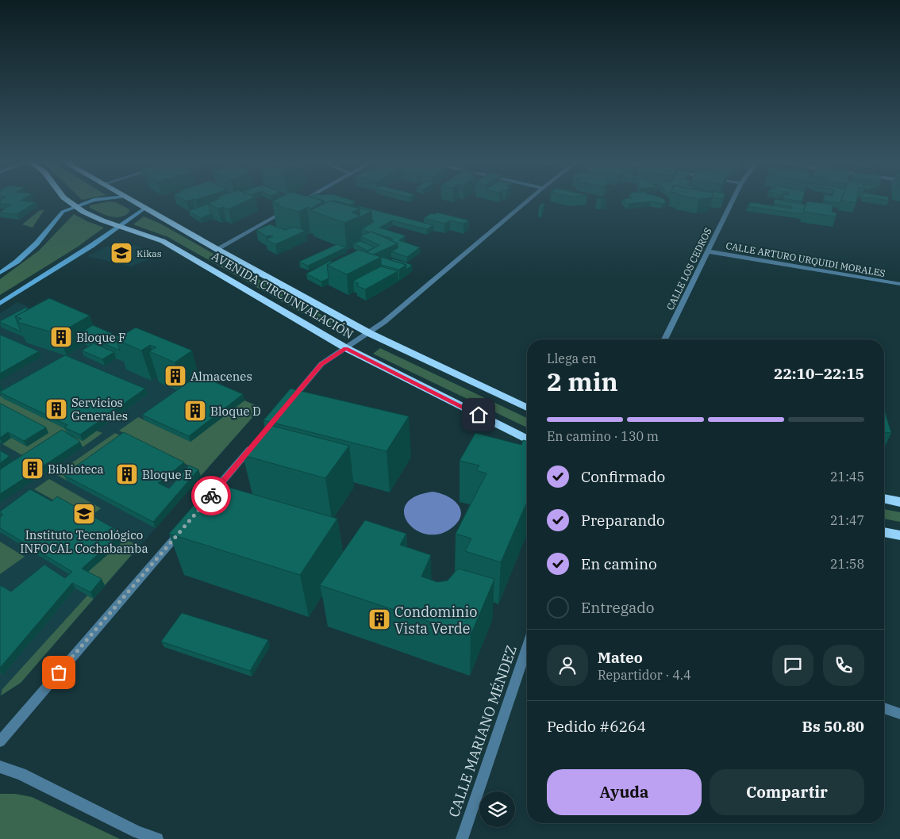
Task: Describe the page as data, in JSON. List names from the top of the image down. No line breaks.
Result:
{"streets":{"highway":["AVENIDA CIRCUNVALACIÓN"],"street":["CALLE ARTURO URQUIDI MORALES","CALLE LOS CEDROS","CALLE MARIANO MÉNDEZ"]},"crossings":[["CALLE ARTURO URQUIDI MORALES","CALLE LOS CEDROS"]],"places":{"school or university":["Kikas","Instituto Tecnológico INFOCAL Cochabamba"],"building":["Bloque F","Almacenes","Servicios Generales","Bloque D","Biblioteca","Bloque E","Condominio Vista Verde"]},"page":{"heading":["2 min","Llega en","22:10–22:15"],"panel":["Mateo","Repartidor · 4.4","Pedido #6264","Bs 50.80"],"bar":"En camino · 130 m","list":[["Confirmado","21:45"],["Preparando","21:47"],["En camino","21:58"],"Entregado"],"buttons":["Ayuda","Compartir"]}}
